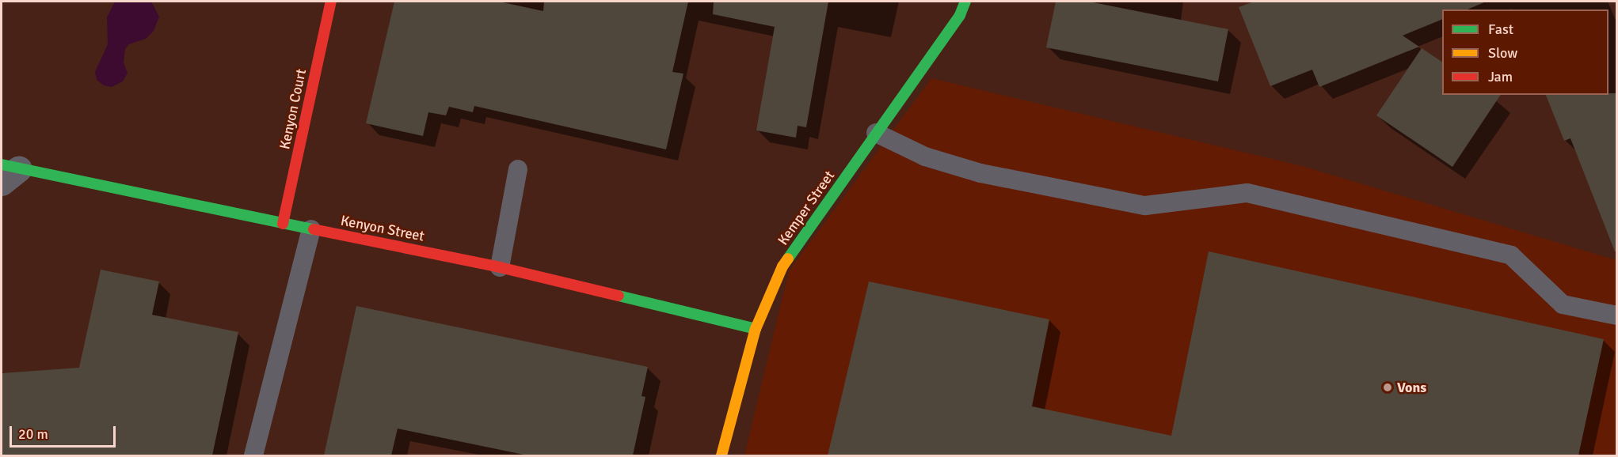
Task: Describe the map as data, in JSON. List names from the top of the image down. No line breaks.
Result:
{"streets":{"street":["Kenyon Court","Kemper Street","Kenyon Street"]},"crossings":[["Kenyon Court","Kenyon Street"],["Kemper Street","Kenyon Street"]],"places":["Vons"],"legend":["Fast","Slow","Jam"],"scale_bar":"20 m"}
